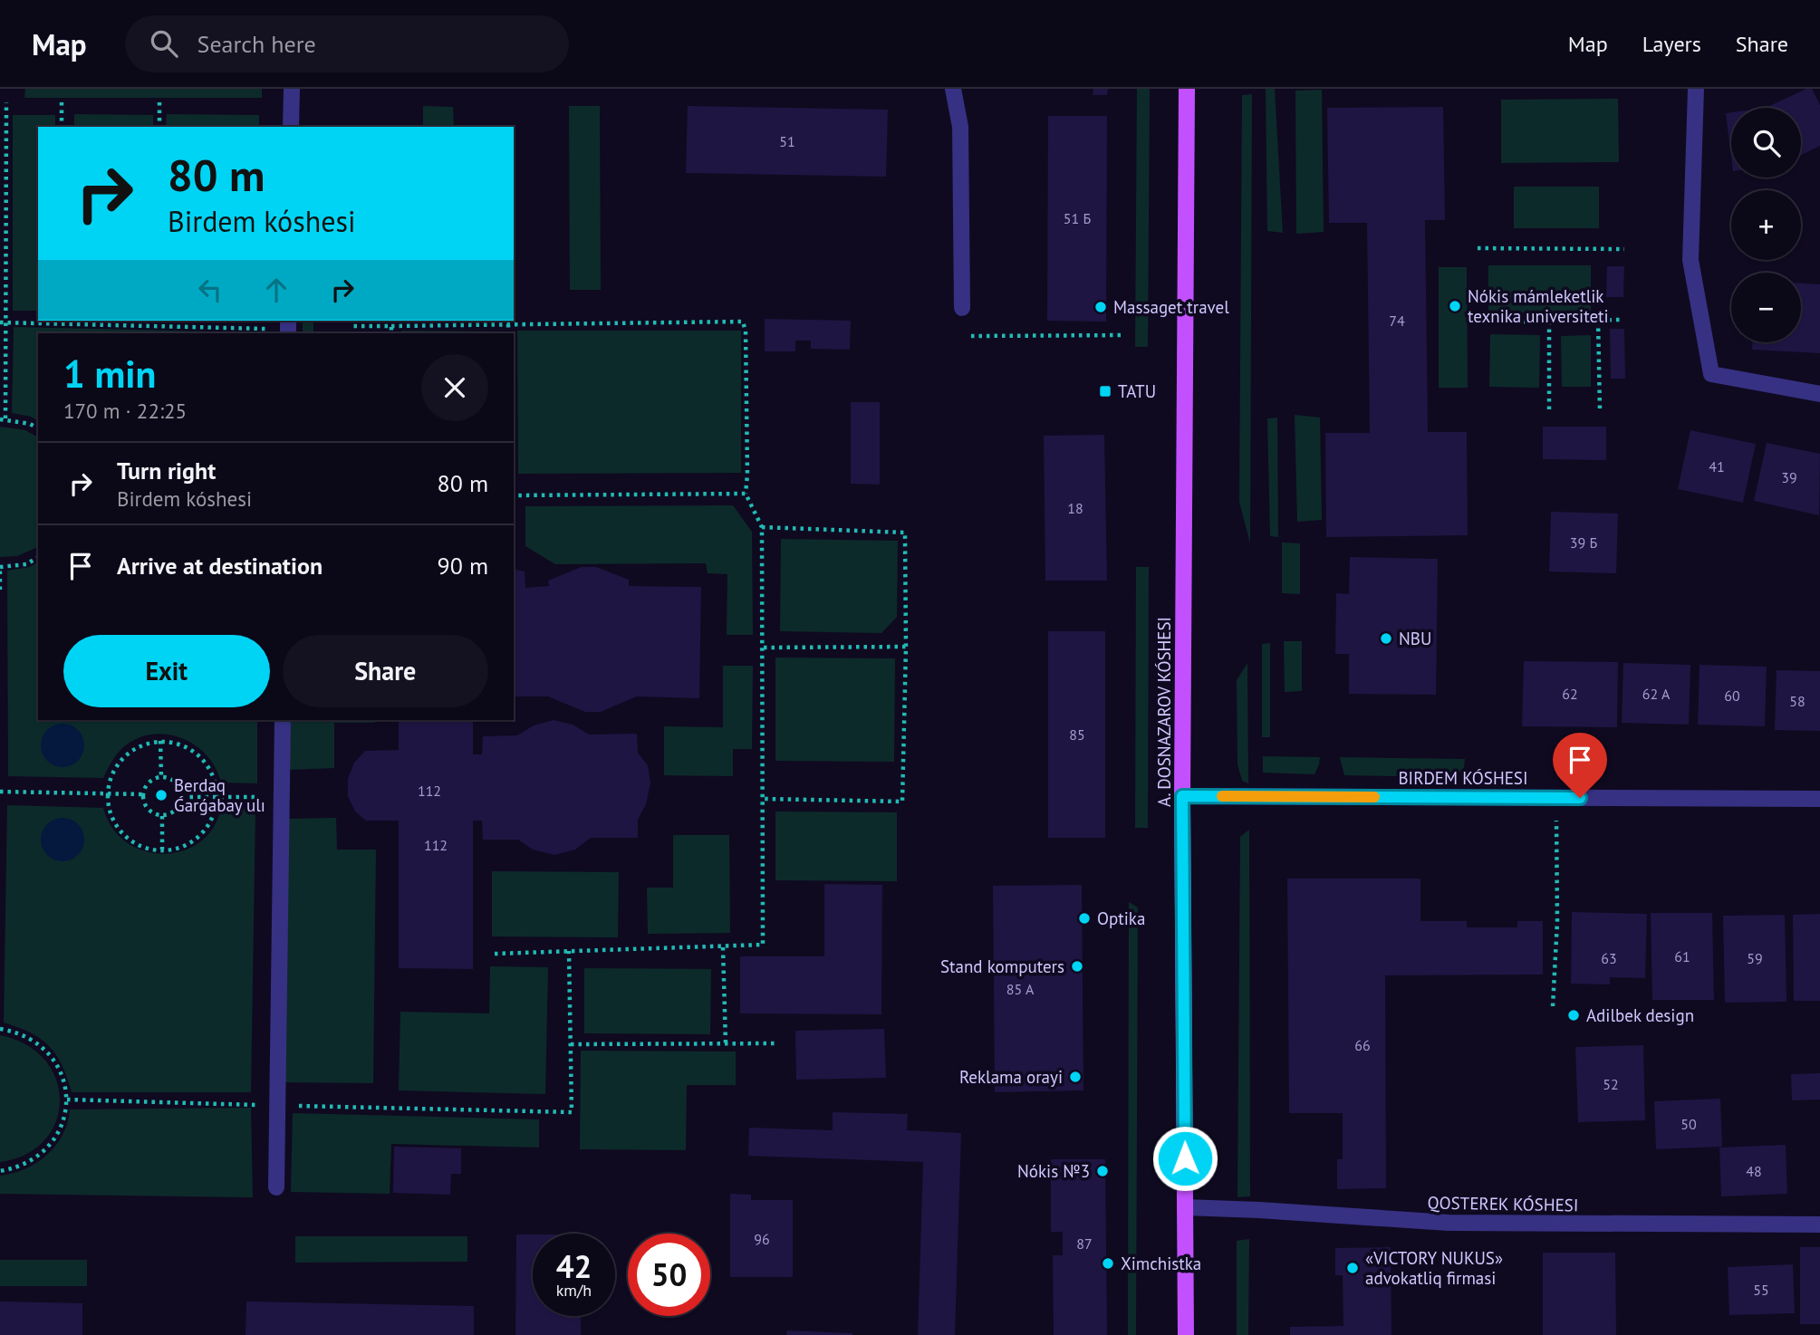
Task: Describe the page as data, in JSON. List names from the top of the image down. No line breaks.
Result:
{"streets":{"main road":["A. DOSNAZAROV KÓSHESI"],"street":["BIRDEM KÓSHESI","QOSTEREK KÓSHESI"]},"crossings":[["A. DOSNAZAROV KÓSHESI","BIRDEM KÓSHESI"],["A. DOSNAZAROV KÓSHESI","QOSTEREK KÓSHESI"]],"places":{"other":["Nókis mámleketlik texnika universiteti","Massaget travel","NBU","Berdaq Ǵarǵabay ulı","Optika","Stand komputers","Adilbek design","Reklama orayi","Nókis №3","Ximchistka","«VICTORY NUKUS» advokatliq firmasi"],"transit":["TATU"]},"house_numbers":["51","51 Б","74","41","39","18","39 Б","62","62 А","60","58","85","112","112","61","63","59","85 А","66","52","50","48","96","87","55"],"page":{"header":"Map","search":"Search here","nav":["Map","Layers","Share"],"map_buttons":["+","−"],"turn":["80 m","Birdem kóshesi"],"heading":["1 min","170 m · 22:25"],"list":[{"name":"Turn right","note":"Birdem kóshesi","value":"80 m"},{"name":"Arrive at destination","value":"90 m"}],"buttons":["Exit","Share"],"speed":"42 km/h","limit":"50"}}
